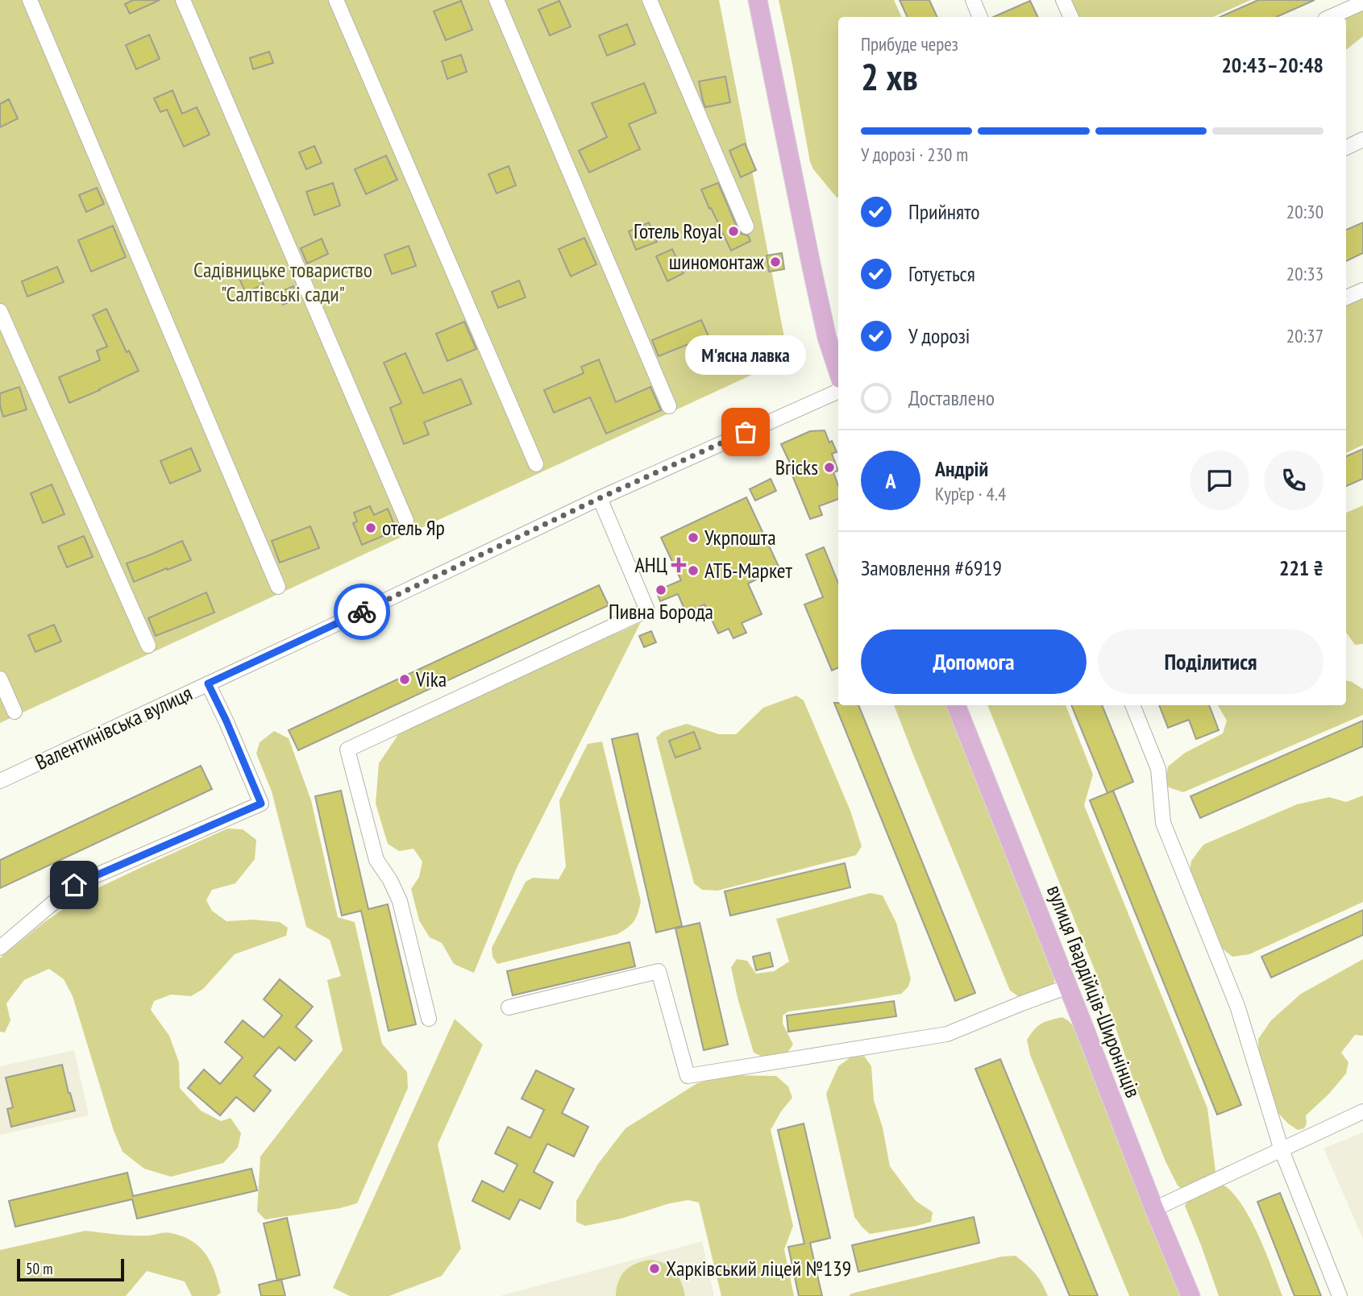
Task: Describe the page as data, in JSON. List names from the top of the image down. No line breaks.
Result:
{"streets":{"main road":["вулиця Гвардійців-Широнінців"],"street":["Валентинівська вулиця"]},"parks":["Садівницьке товариство \"Салтівські сади\""],"places":{"other":["Готель Royal","шиномонтаж","М'ясна лавка","Bricks","отель Яр","Укрпошта","АТБ-Маркет","Пивна Борода","Vika","Харківський ліцей №139"],"health":["АНЦ"]},"scale_bar":"50 m","page":{"heading":["2 хв","Прибуде через","20:43–20:48"],"panel":["Андрій","Кур’єр · 4.4","Замовлення #6919","221 ₴"],"bar":"У дорозі · 230 m","list":[["Прийнято","20:30"],["Готується","20:33"],["У дорозі","20:37"],"Доставлено"],"bubble":"М'ясна лавка","round":"А","buttons":["Допомога","Поділитися"],"scale":"50 m"}}
